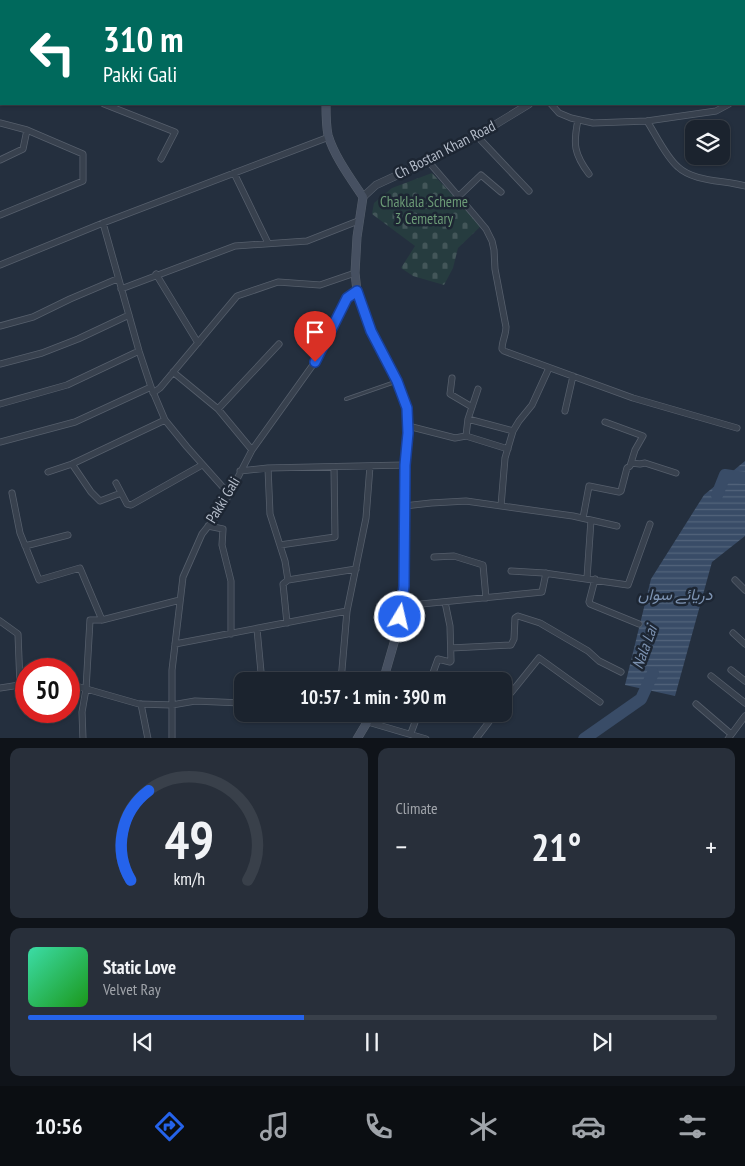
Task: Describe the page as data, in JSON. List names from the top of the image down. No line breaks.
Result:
{"streets":{"street":["Ch Bostan Khan Road","Pakki Gali"]},"water":["دریائے سواں","Nala Lai"],"parks":["Chaklala Scheme 3 Cemetary"],"page":{"turn":["310 m","Pakki Gali"],"limit":"50","trip":"10:57 · 1 min · 390 m","tile":"Climate","heat":["−","21°","+"],"song":["Static Love","Velvet Ray"],"tabs":"10:56","gauge":["49","km/h"]}}
